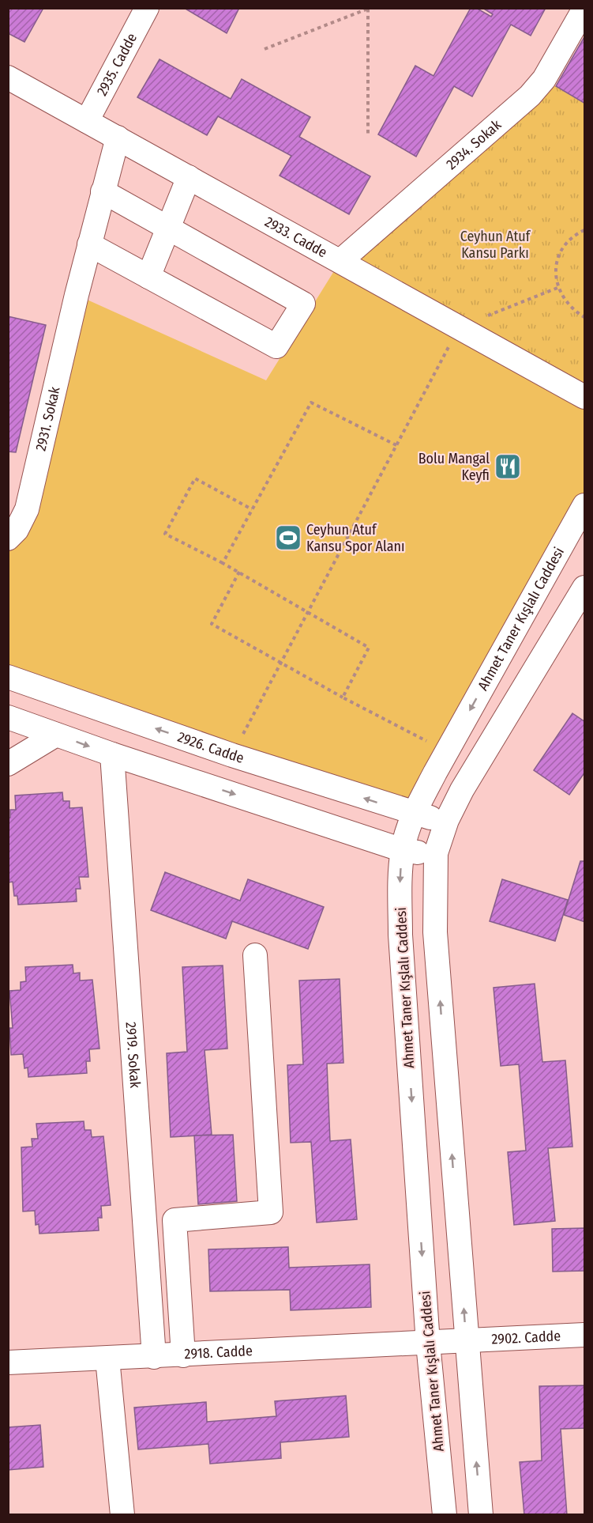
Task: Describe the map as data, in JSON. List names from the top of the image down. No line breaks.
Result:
{"streets":{"street":["2935. Cadde","2934. Sokak","2933. Cadde","2931. Sokak","Ahmet Taner Kışlalı Caddesi","2926. Cadde","2919. Sokak","2902. Cadde","2918. Cadde"]},"crossings":[["2935. Cadde","2933. Cadde"],["2934. Sokak","2933. Cadde"],["2933. Cadde","2931. Sokak"],["Ahmet Taner Kışlalı Caddesi","2926. Cadde"],["Ahmet Taner Kışlalı Caddesi","2902. Cadde"],["Ahmet Taner Kışlalı Caddesi","2918. Cadde"],["2919. Sokak","2918. Cadde"],["2902. Cadde","2918. Cadde"]],"parks":["Ceyhun Atuf Kansu Parkı"],"places":{"restaurant":["Bolu Mangal Keyfi"],"sports":["Ceyhun Atuf Kansu Spor Alanı"]}}
